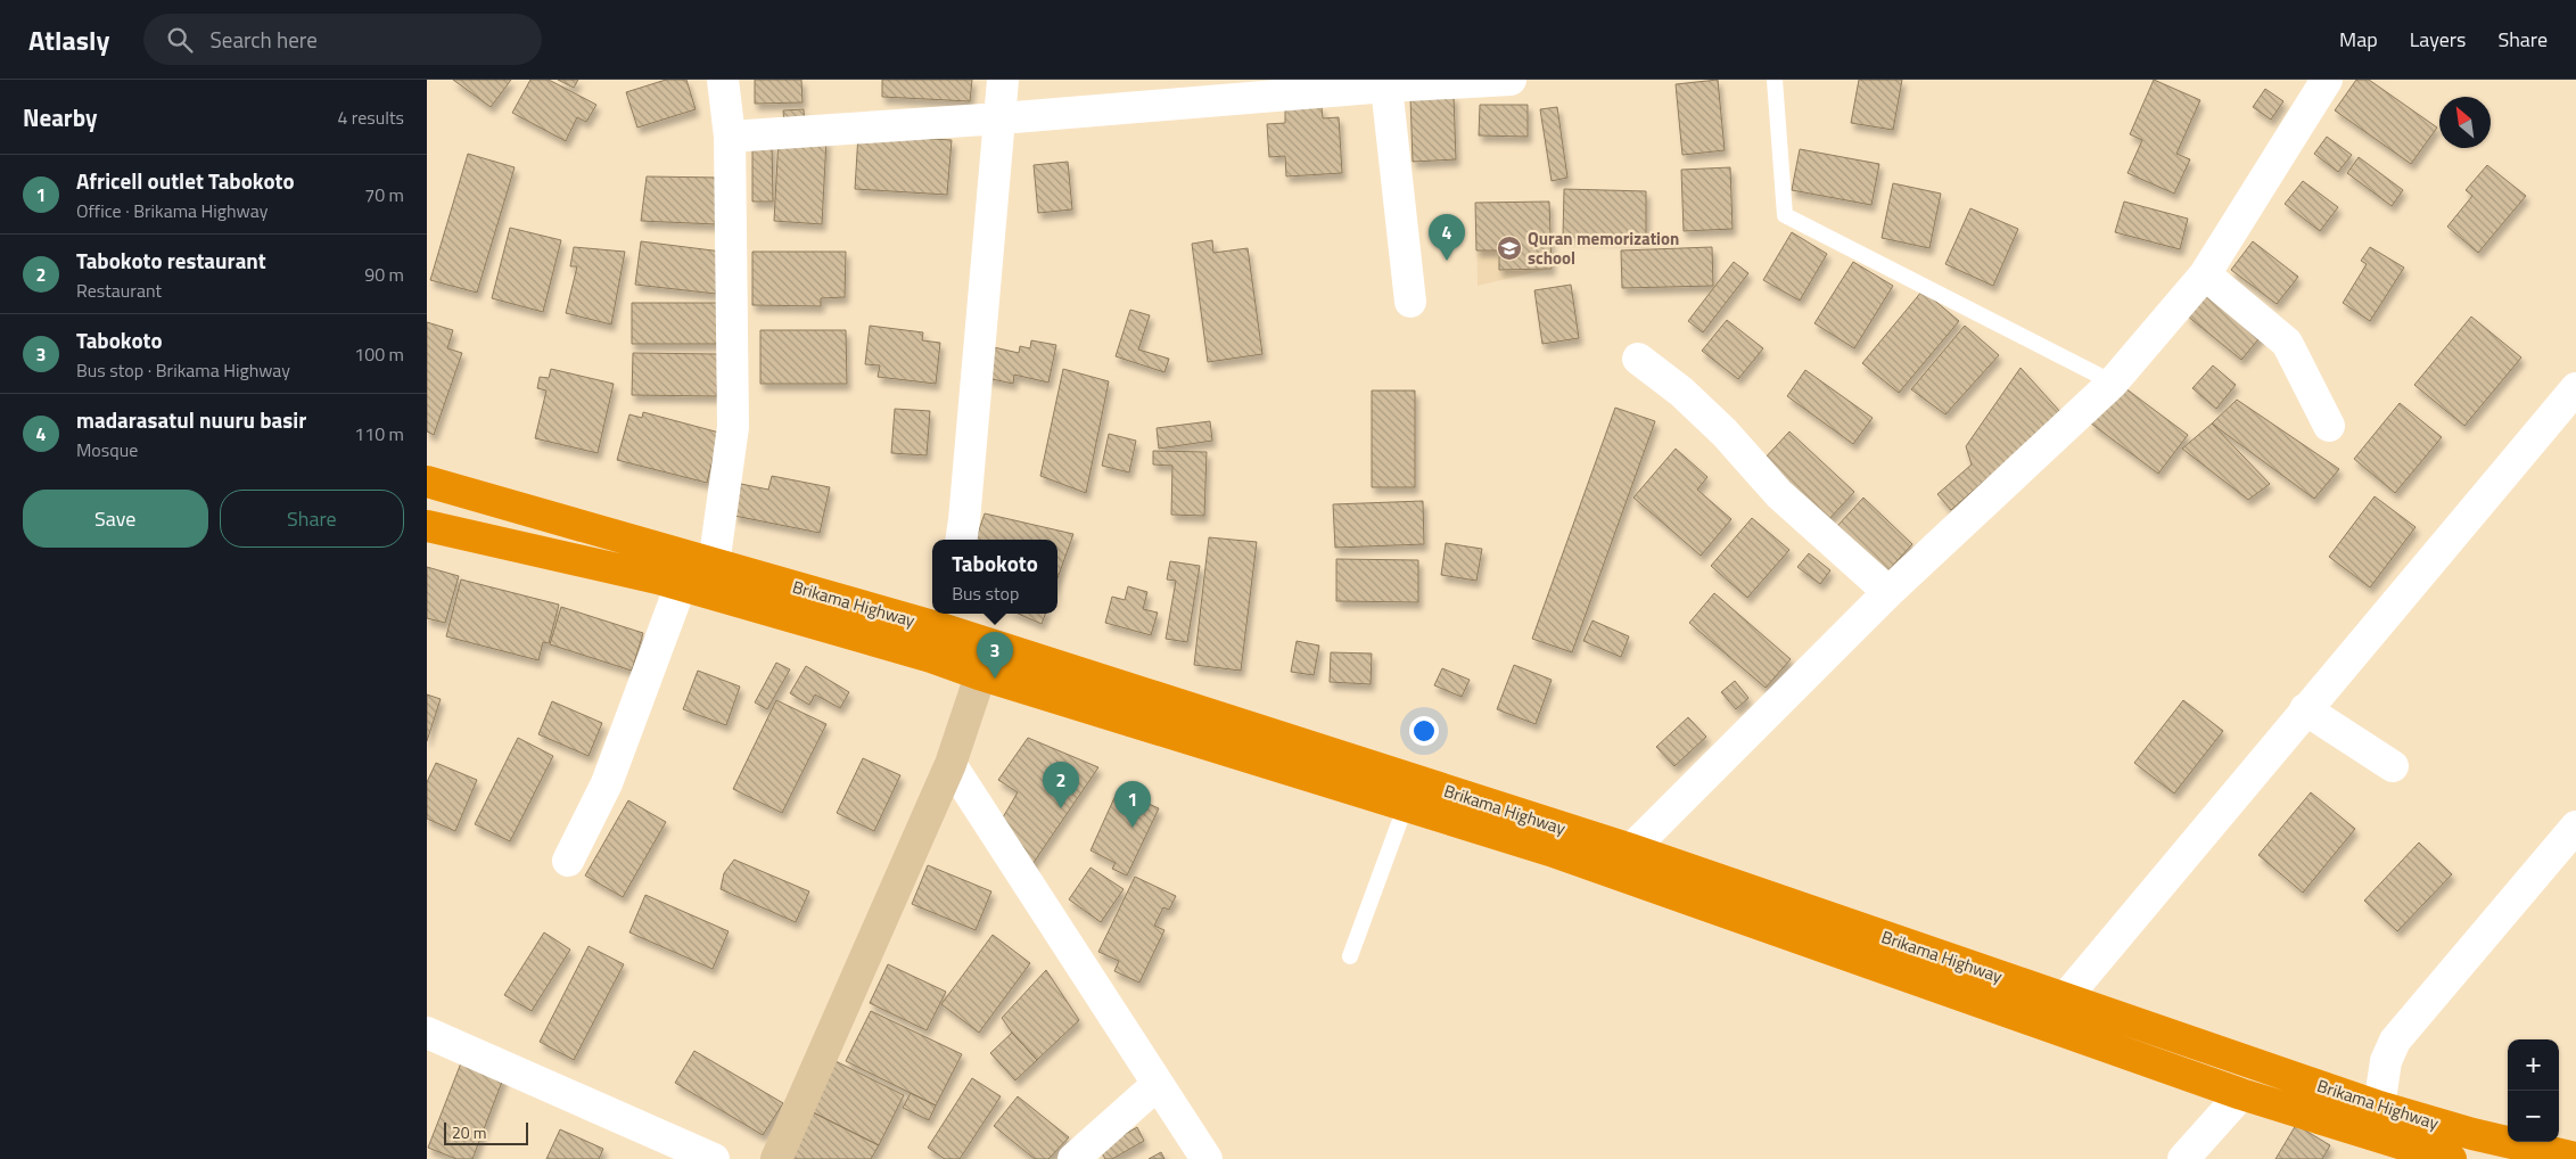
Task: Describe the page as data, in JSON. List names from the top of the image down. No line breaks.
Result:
{"streets":{"highway":["Brikama Highway"]},"places":{"school or university":["Quran memorization school"]},"scale_bar":"20 m","north":"top left","page":{"header":"Atlasly","search":"Search here","nav":["Map","Layers","Share"],"heading":["Nearby","4 results"],"list":[{"mark":"1","name":"Africell outlet Tabokoto","note":"Office · Brikama Highway","value":"70 m"},{"mark":"2","name":"Tabokoto restaurant","note":"Restaurant","value":"90 m"},{"mark":"3","name":"Tabokoto","note":"Bus stop · Brikama Highway","value":"100 m"},{"mark":"4","name":"madarasatul nuuru basir","note":"Mosque","value":"110 m"}],"pins":["4","3","2","1"],"buttons":["Save","Share"],"popup":["Tabokoto","Bus stop"],"map_buttons":["+","−"],"scale":"20 m"}}
